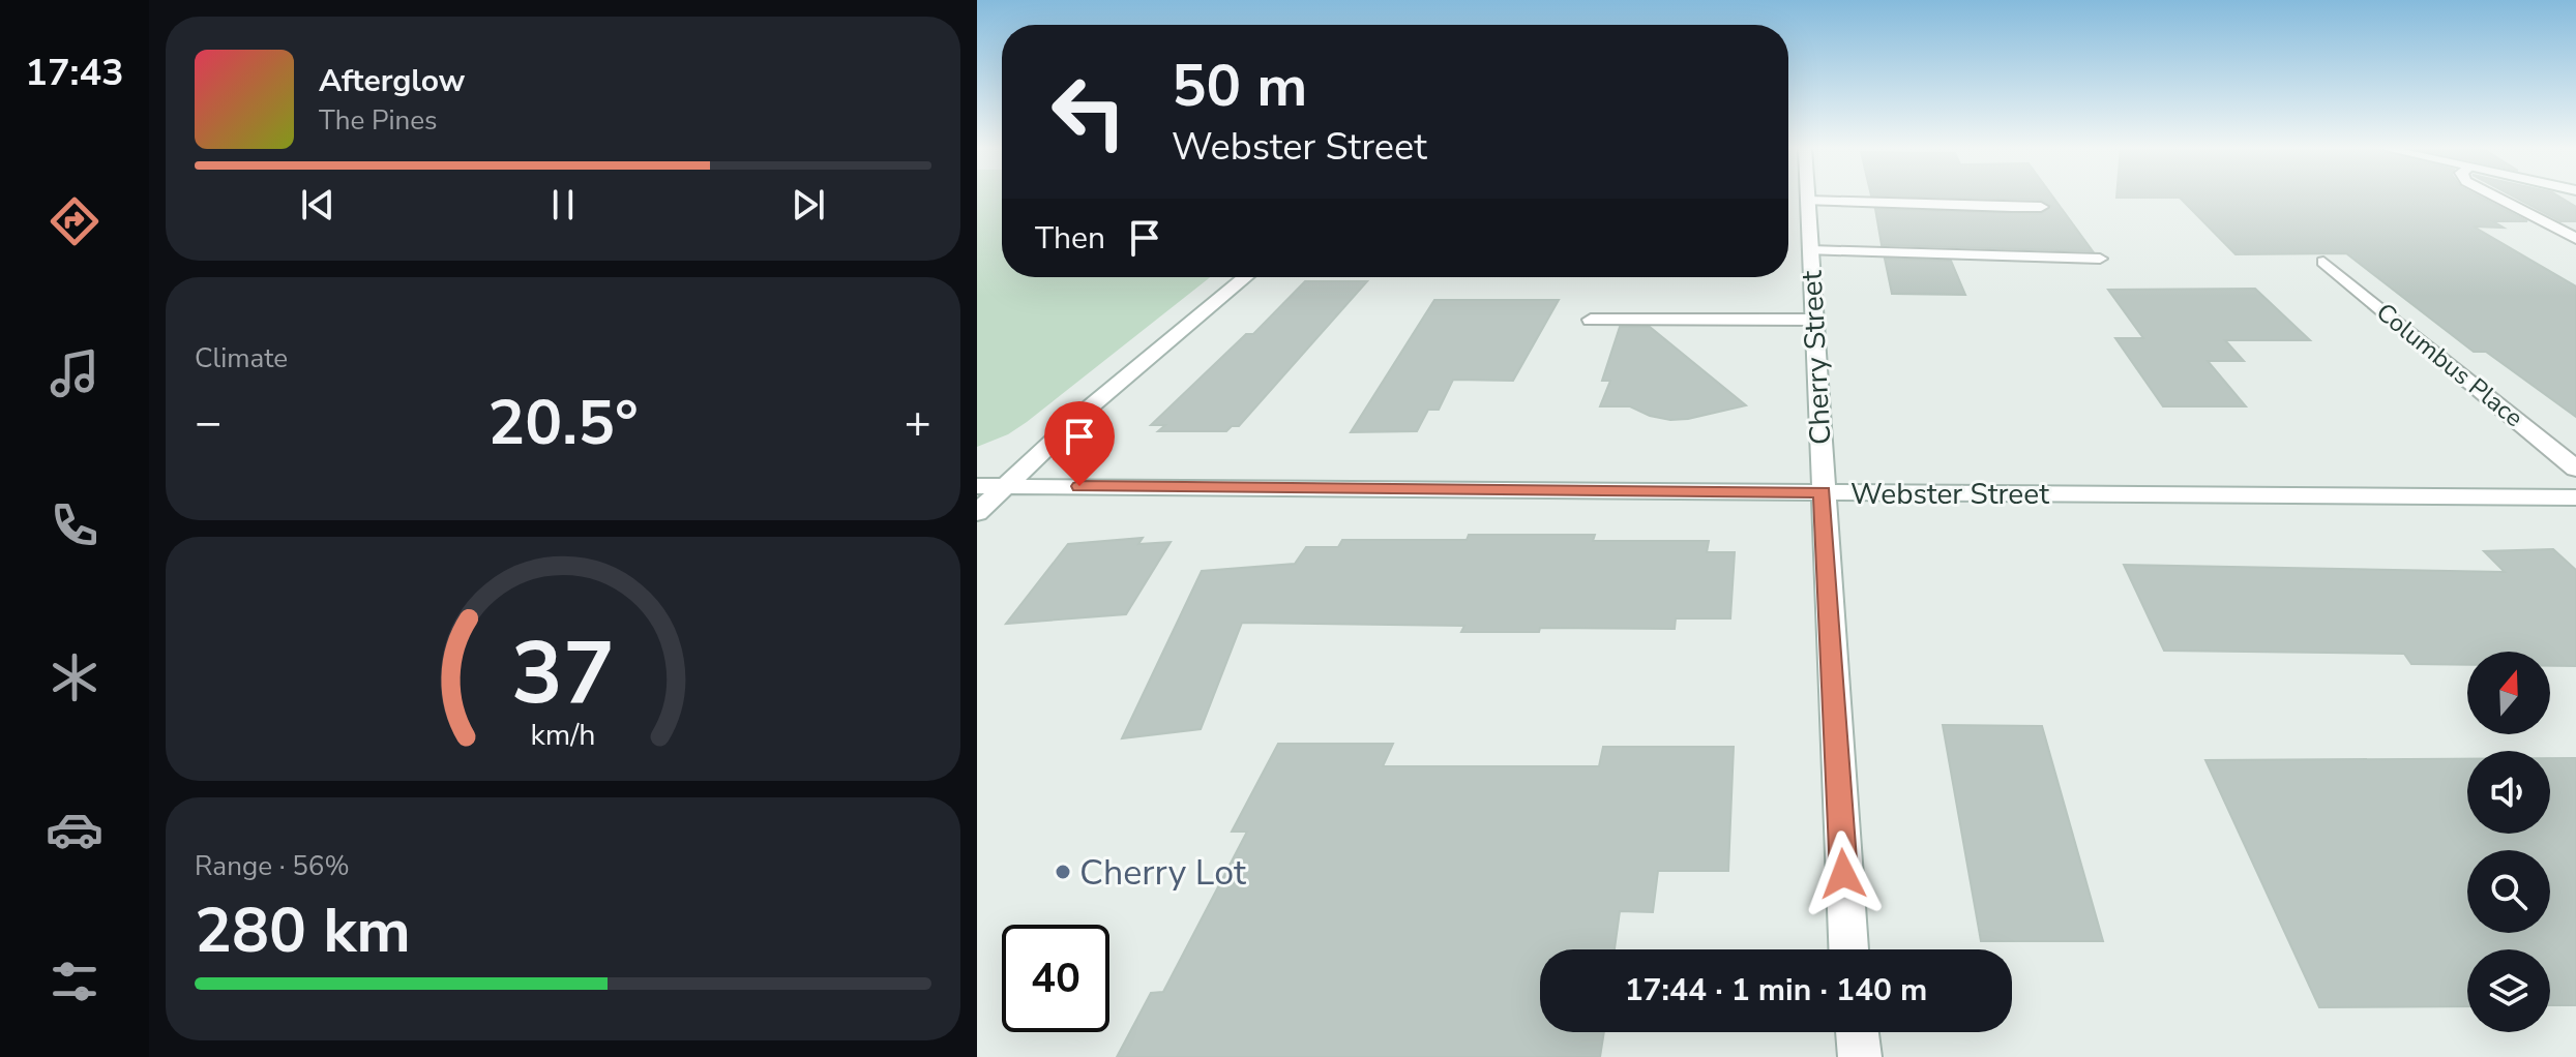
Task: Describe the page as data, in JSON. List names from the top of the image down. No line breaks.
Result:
{"streets":{"street":["Cherry Street","Columbus Place","Webster Street"]},"crossings":[["Cherry Street","Webster Street"]],"places":["Cherry Lot"],"north":"top","page":{"tabs":"17:43","turn":["50 m","Webster Street"],"song":["Afterglow","The Pines"],"then":"Then","tile":["Climate",["Range · 56%","280 km"]],"heat":["−","20.5°","+"],"limit":"40","trip":"17:44 · 1 min · 140 m","gauge":["37","km/h"]}}
